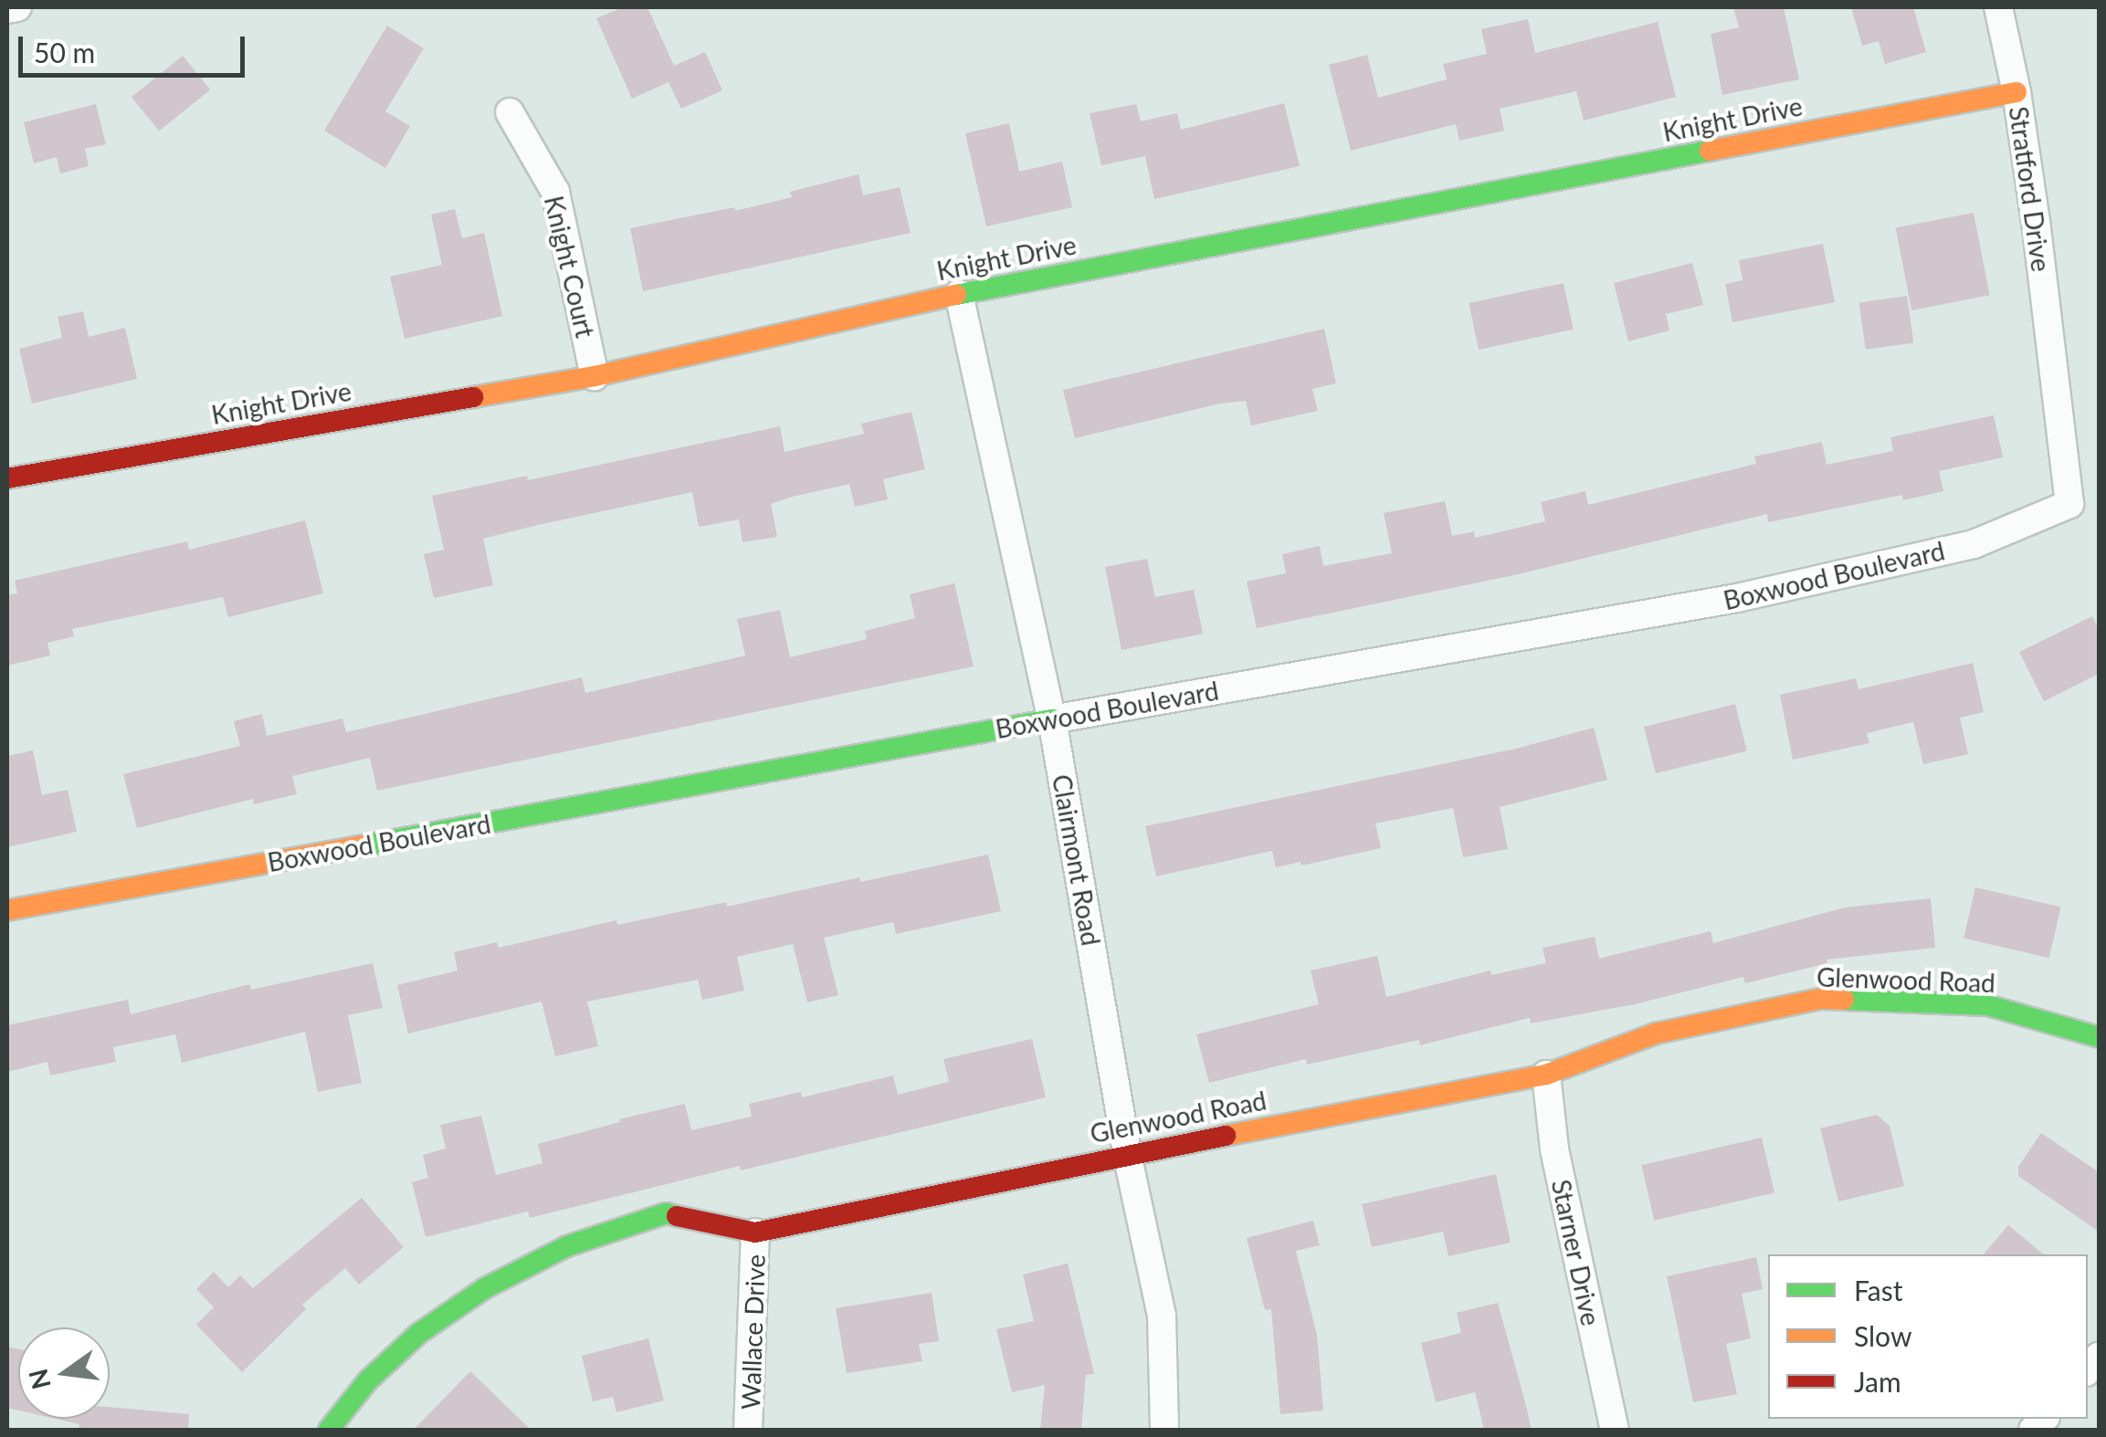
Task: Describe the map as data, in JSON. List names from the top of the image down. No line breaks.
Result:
{"streets":{"street":["Knight Drive","Stratford Drive","Knight Court","Boxwood Boulevard","Clairmont Road","Glenwood Road","Starner Drive","Wallace Drive"]},"crossings":[["Knight Drive","Stratford Drive"],["Knight Drive","Knight Court"],["Knight Drive","Clairmont Road"],["Stratford Drive","Boxwood Boulevard"],["Boxwood Boulevard","Clairmont Road"],["Clairmont Road","Glenwood Road"],["Glenwood Road","Starner Drive"],["Glenwood Road","Wallace Drive"]],"legend":["Fast","Slow","Jam"],"scale_bar":"50 m","north":"left"}
